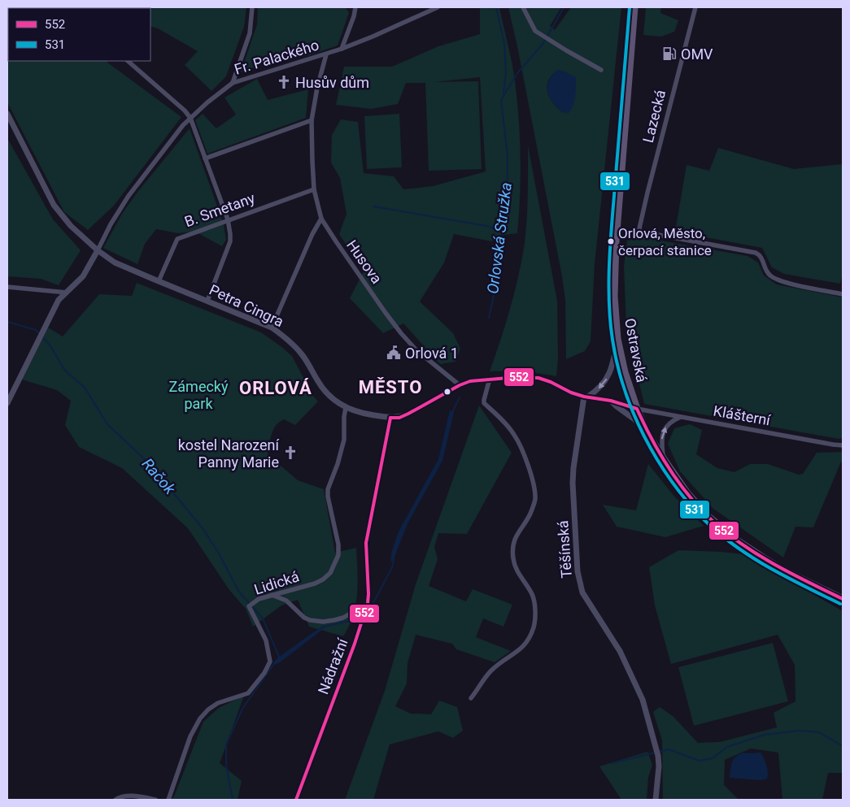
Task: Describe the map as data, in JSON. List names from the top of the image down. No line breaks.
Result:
{"streets":{"main road":["Ostravská"],"street":["Fr. Palackého","Lazecká","B. Smetany","Husova","Petra Cingra","Klášterní","Těšínská","Lidická","Nádražní"]},"crossings":[["Fr. Palackého","Husova"],["Fr. Palackého","Petra Cingra"],["B. Smetany","Husova"],["B. Smetany","Petra Cingra"],["Husova","Petra Cingra"],["Petra Cingra","Ostravská"],["Petra Cingra","Klášterní"],["Petra Cingra","Těšínská"],["Petra Cingra","Lidická"],["Petra Cingra","Nádražní"],["Ostravská","Klášterní"]],"districts":["MĚSTO","ORLOVÁ"],"water":["Orlovská Stružka","Račok"],"parks":["Zámecký park"],"places":{"fuel station":["OMV"],"church":["Husův dům","kostel Narození Panny Marie"],"other":["Orlová, Město, čerpací stanice"],"public building":["Orlová 1"]},"lines":["transit line 531","transit line 552"],"legend":["552","531"]}
